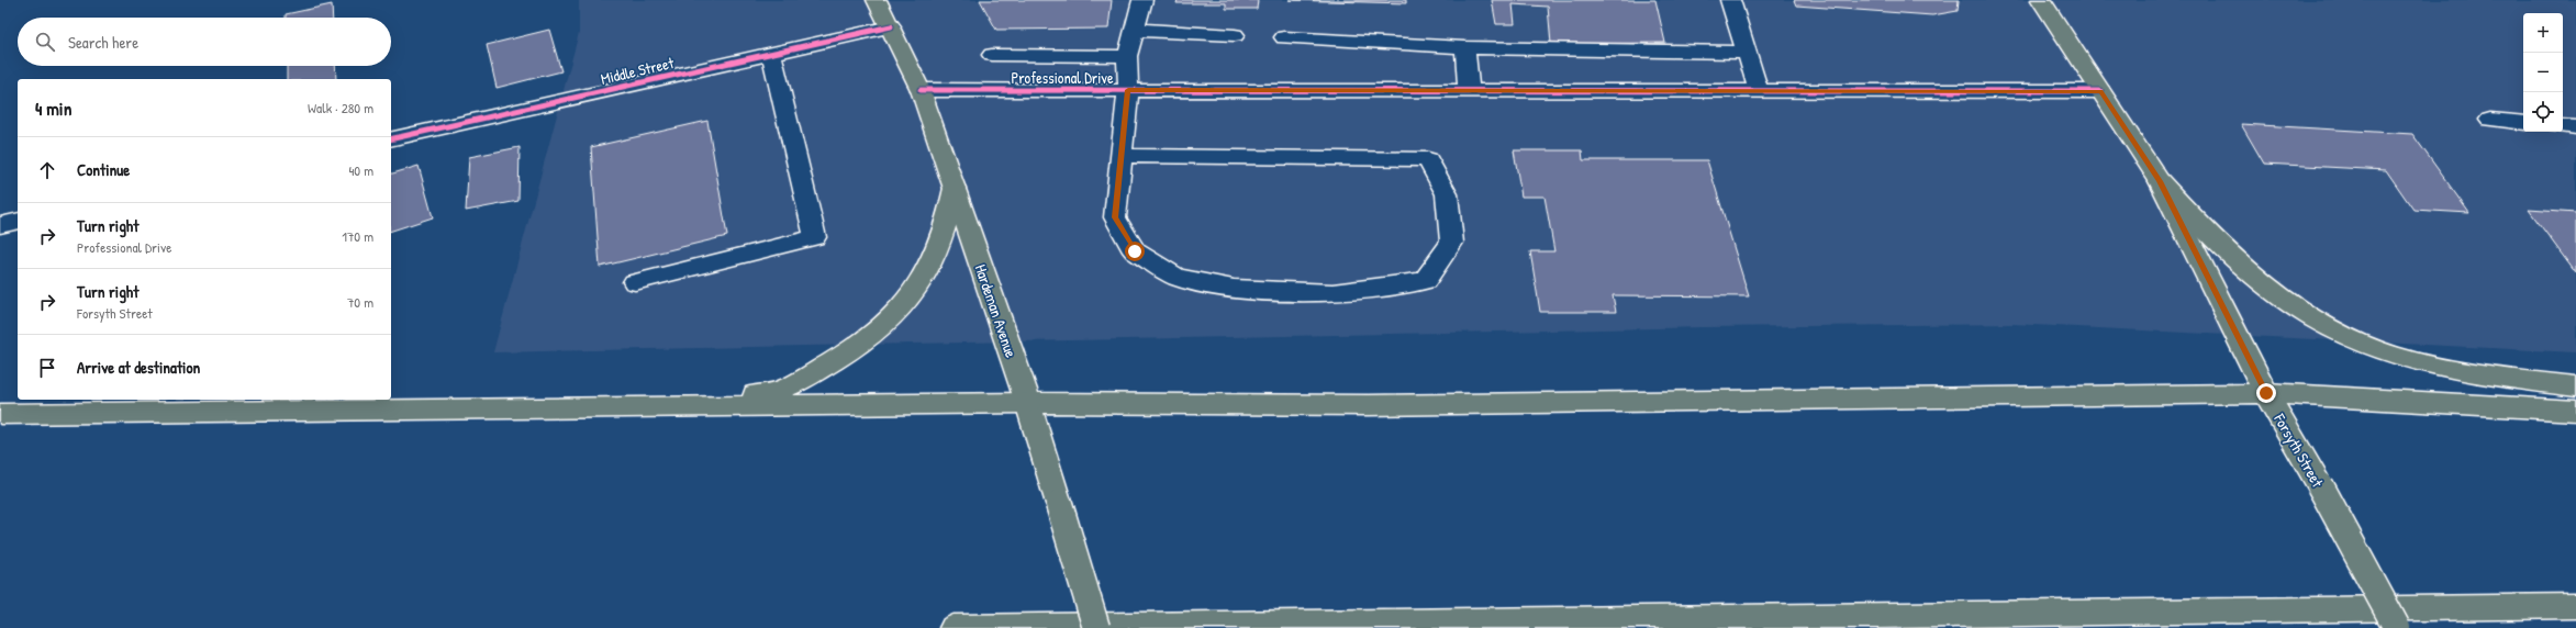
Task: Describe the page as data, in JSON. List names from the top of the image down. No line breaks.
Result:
{"streets":{"main road":["Hardeman Avenue","Forsyth Street"],"street":["Middle Street","Professional Drive"]},"crossings":[["Middle Street","Hardeman Avenue"],["Professional Drive","Hardeman Avenue"],["Professional Drive","Forsyth Street"]],"page":{"map_buttons":["+","−"],"search":"Search here","heading":["4 min","Walk · 280 m"],"list":[["Continue","40 m"],["Turn right","Professional Drive","170 m"],["Turn right","Forsyth Street","70 m"],"Arrive at destination"]}}
